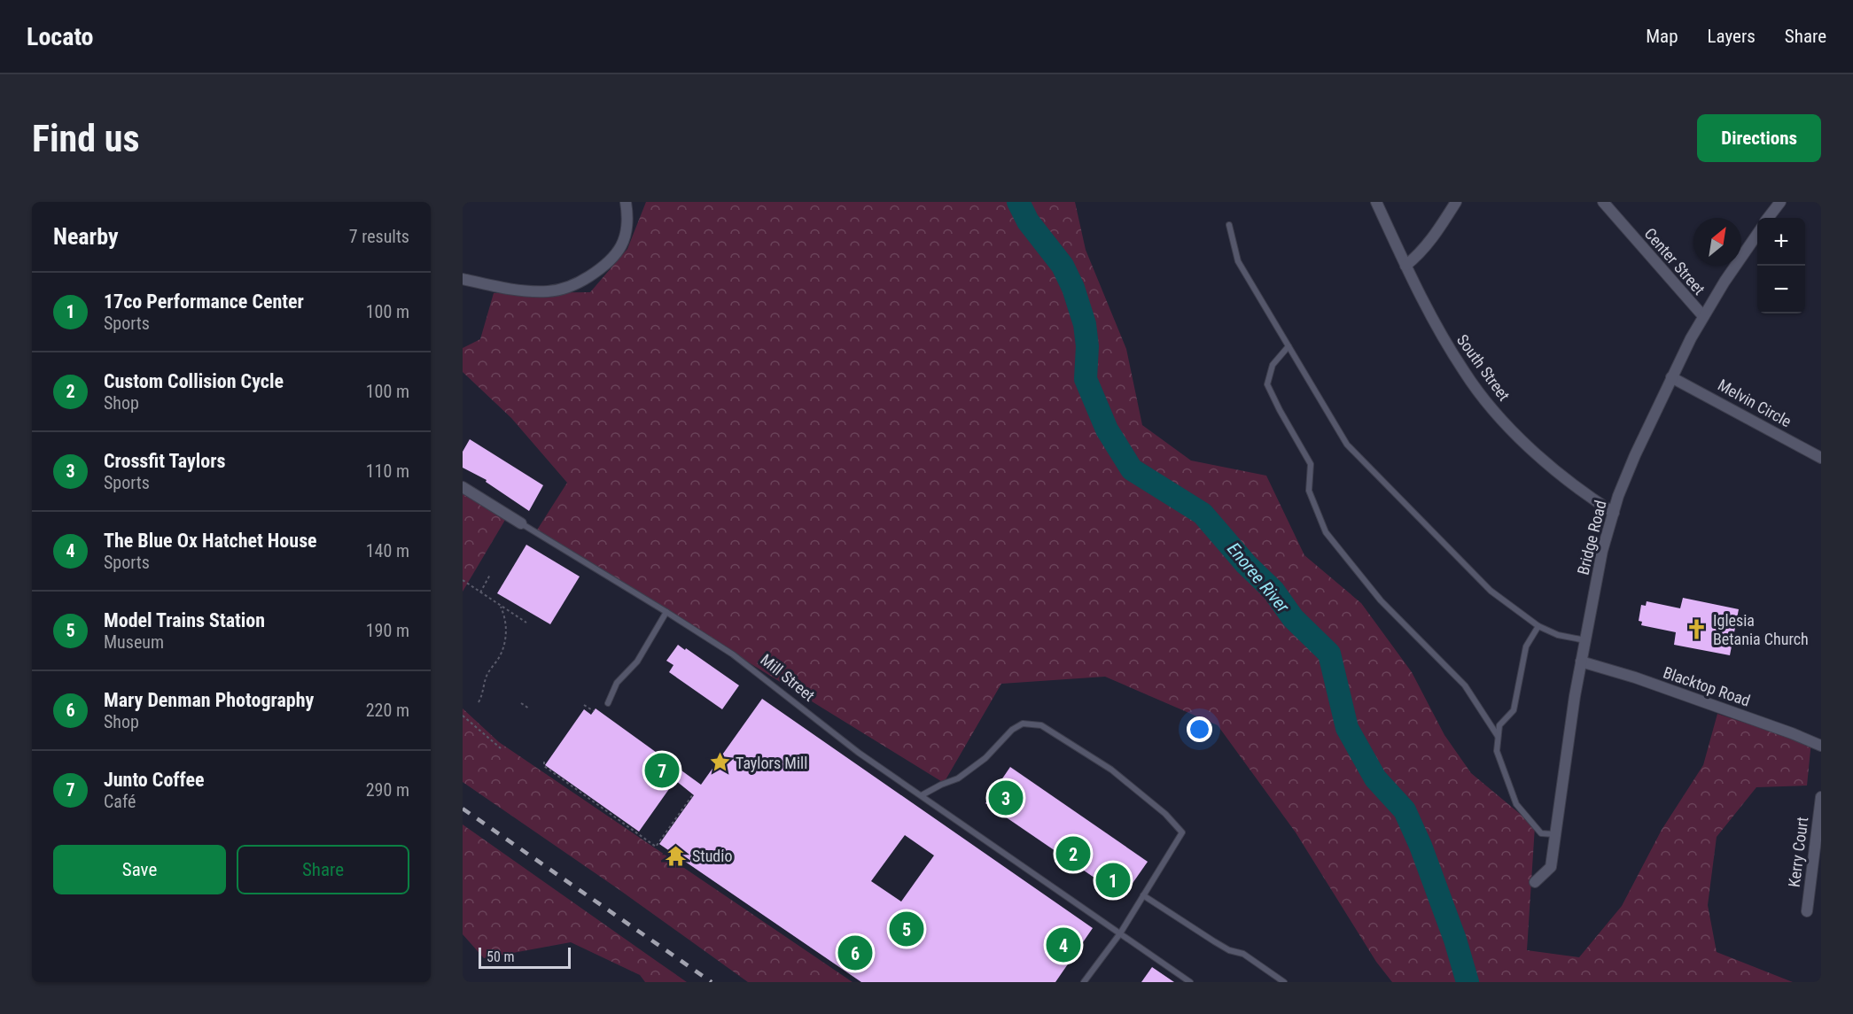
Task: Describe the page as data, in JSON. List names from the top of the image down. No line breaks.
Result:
{"streets":{"street":["Center Street","South Street","Melvin Circle","Bridge Road","Mill Street","Blacktop Road","Kerry Court"]},"crossings":[["Center Street","Bridge Road"],["South Street","Bridge Road"],["Melvin Circle","Bridge Road"],["Bridge Road","Blacktop Road"]],"water":["Enoree River"],"places":{"church":["Iglesia Betania Church"],"place":["Taylors Mill"],"temple":["Studio"]},"scale_bar":"50 m","north":"top right","page":{"header":"Locato","nav":["Map","Layers","Share"],"buttons":["Directions",["Save","Share"]],"title":"Find us","heading":["Nearby","7 results"],"map_buttons":["+","−"],"list":[{"mark":"1","name":"17co Performance Center","note":"Sports","value":"100 m"},{"mark":"2","name":"Custom Collision Cycle","note":"Shop","value":"100 m"},{"mark":"3","name":"Crossfit Taylors","note":"Sports","value":"110 m"},{"mark":"4","name":"The Blue Ox Hatchet House","note":"Sports","value":"140 m"},{"mark":"5","name":"Model Trains Station","note":"Museum","value":"190 m"},{"mark":"6","name":"Mary Denman Photography","note":"Shop","value":"220 m"},{"mark":"7","name":"Junto Coffee","note":"Café","value":"290 m"}],"pins":["7","3","2","1","5","4","6"],"scale":"50 m"}}
